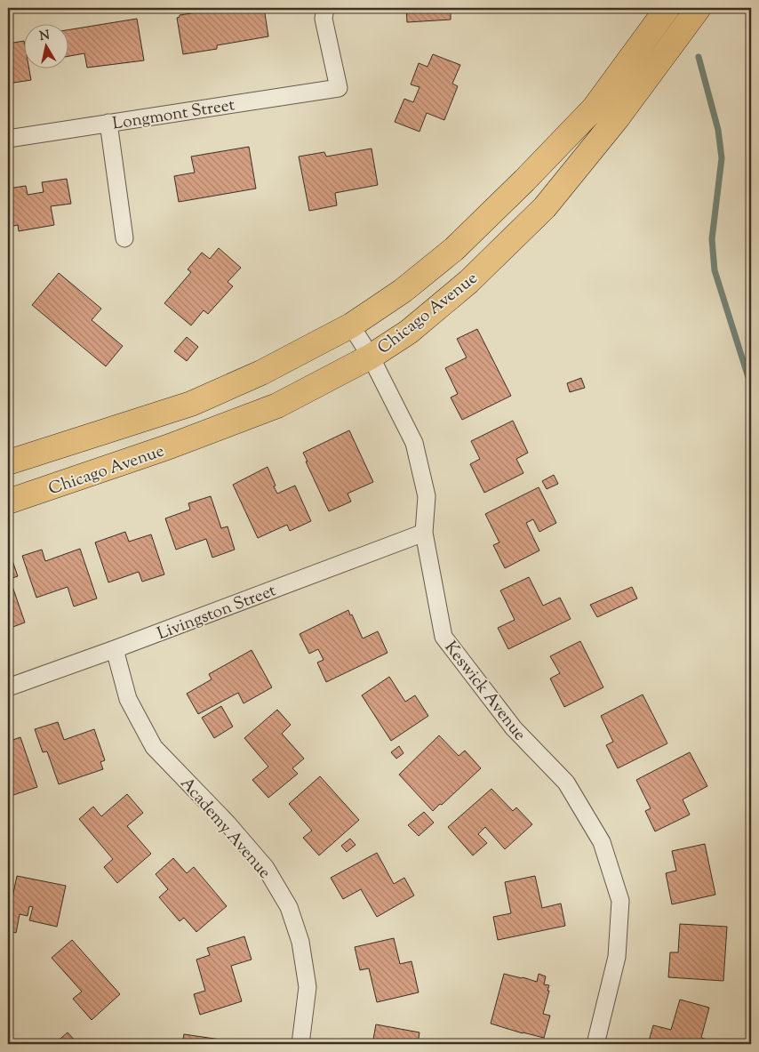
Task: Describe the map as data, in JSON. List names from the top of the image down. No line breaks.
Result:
{"streets":{"main road":["Chicago Avenue"],"street":["Longmont Street","Livingston Street","Keswick Avenue","Academy Avenue"]},"crossings":[["Chicago Avenue","Keswick Avenue"],["Livingston Street","Keswick Avenue"],["Livingston Street","Academy Avenue"]],"north":"top"}
